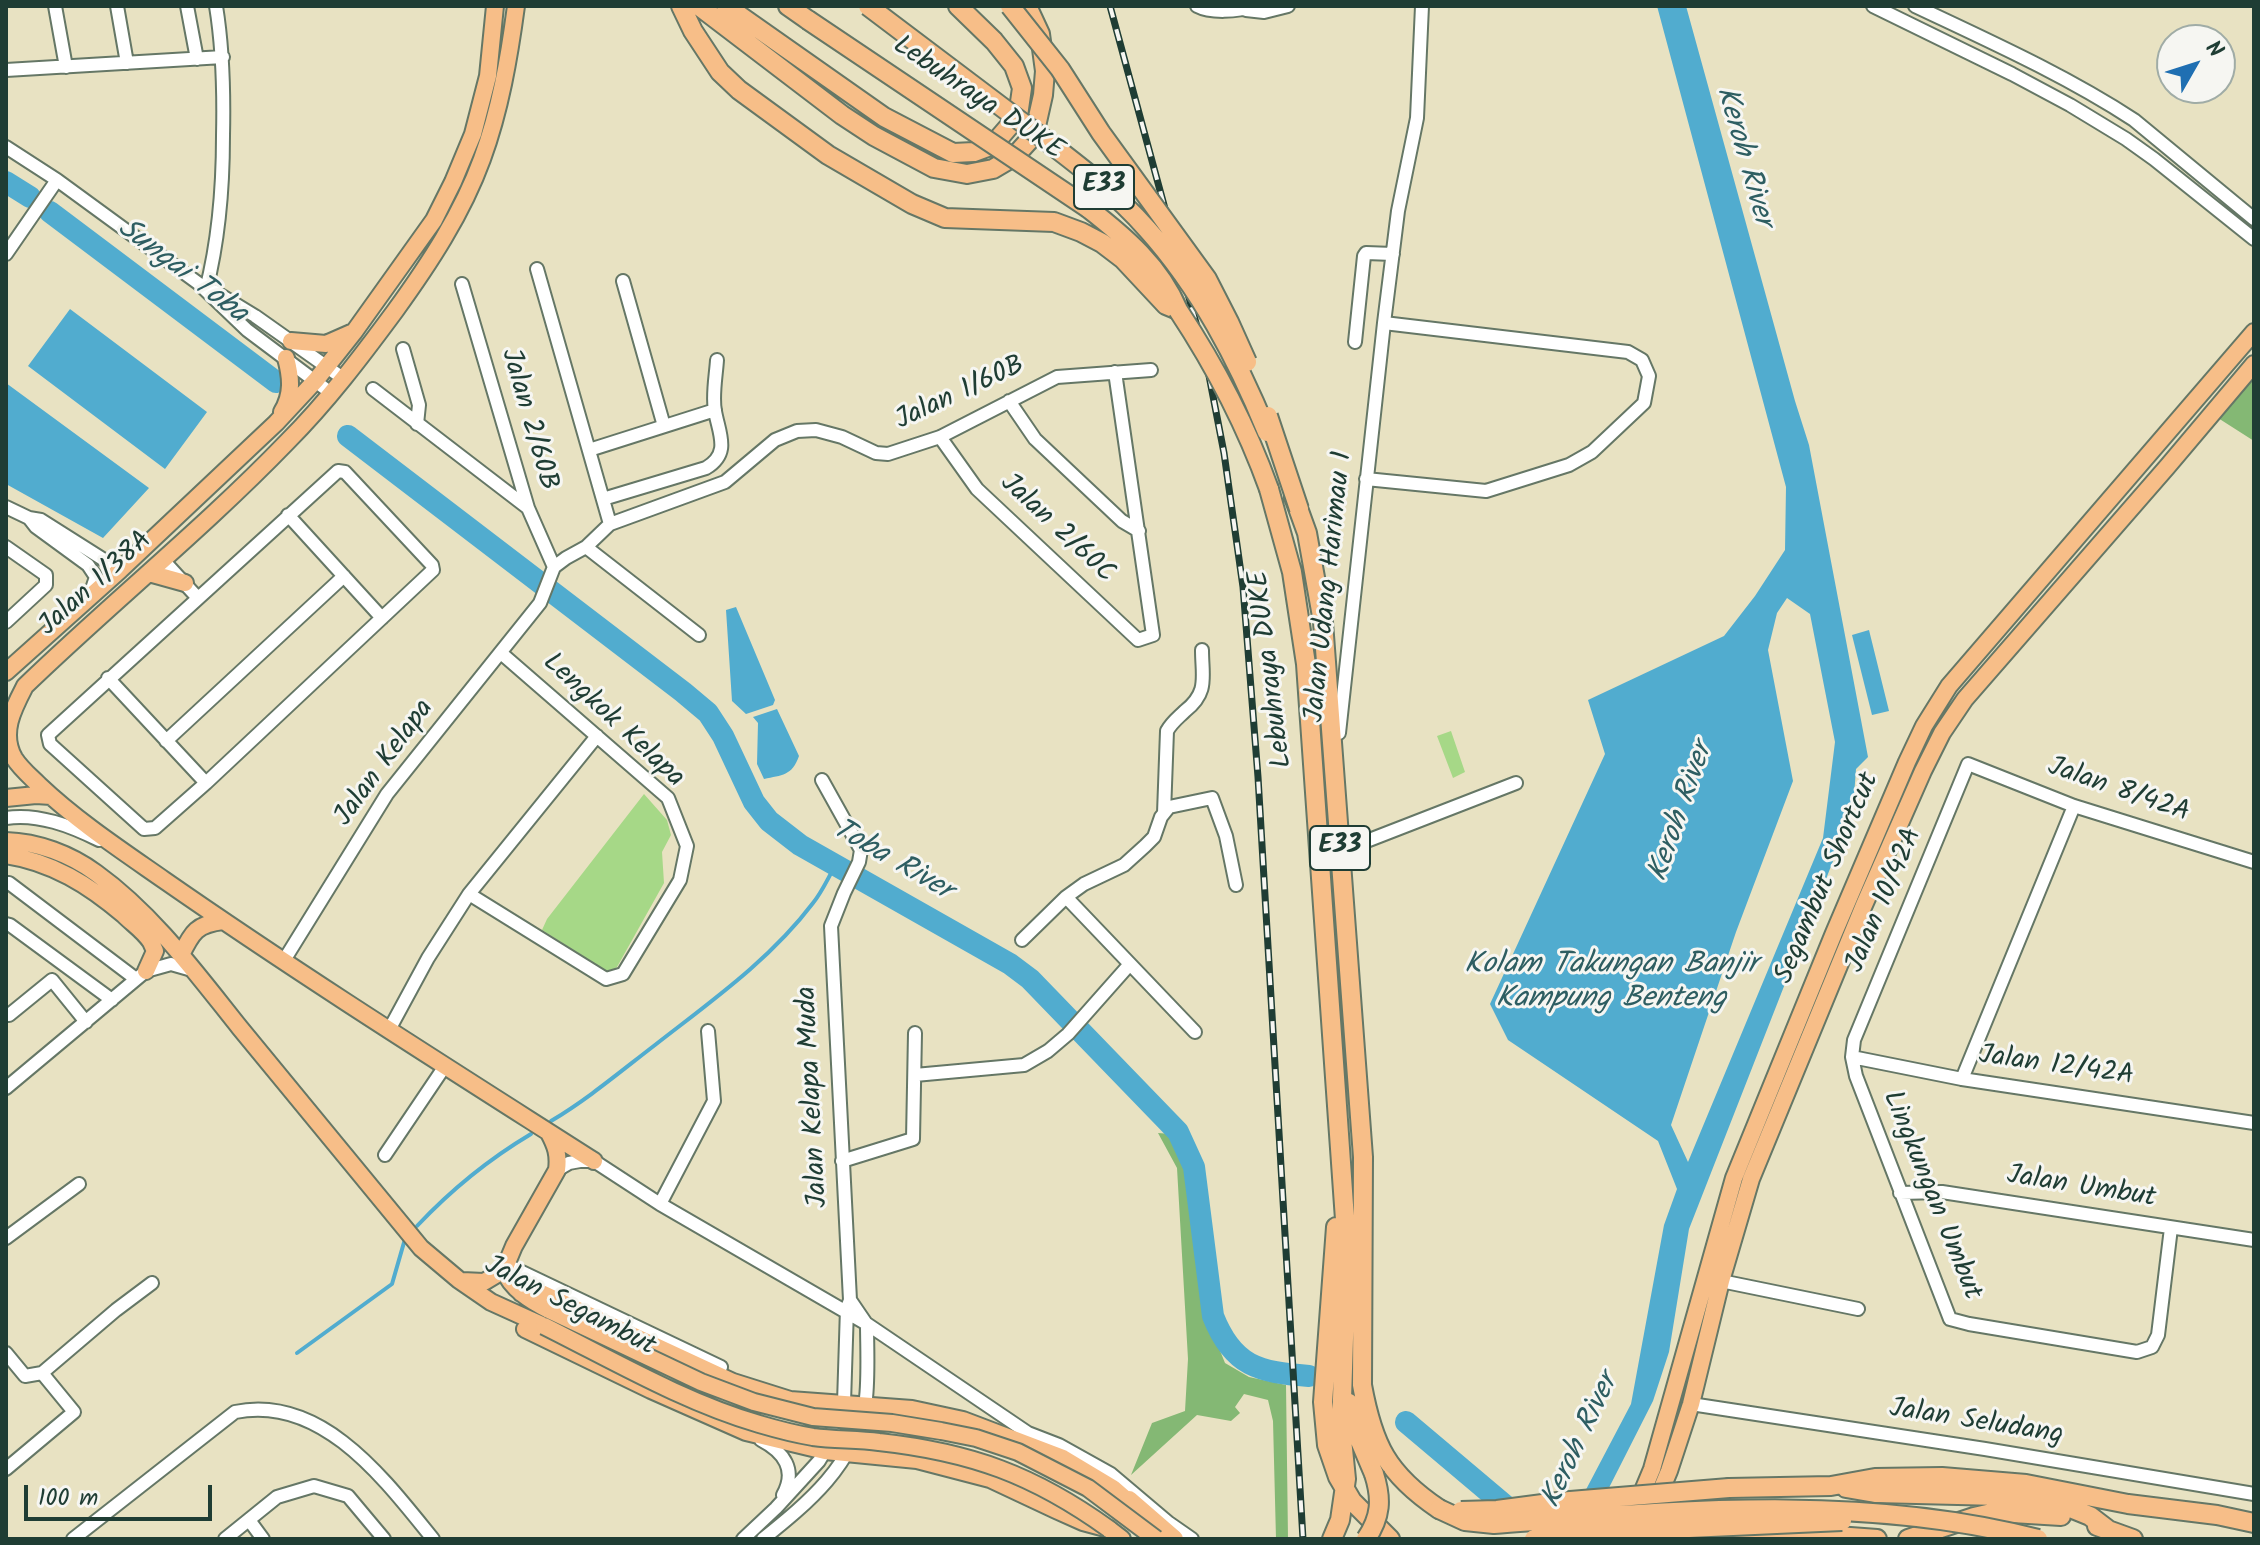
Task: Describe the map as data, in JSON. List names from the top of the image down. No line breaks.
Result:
{"streets":{"highway":["Lebuhraya DUKE","E33"],"main road":["Jalan 1/38A","Segambut Shortcut","Jalan Segambut"],"street":["Jalan 1/60B","Jalan 2/60B","Jalan 2/60C","Jalan Udang Harimau 1","Lengkok Kelapa","Jalan Kelapa","Jalan 8/42A","Jalan 10/42A","Jalan 12/42A","Jalan Kelapa Muda","Jalan Umbut","Lingkungan Umbut","Jalan Seludang"]},"crossings":[["Lebuhraya DUKE","E33"],["Jalan 1/60B","Jalan 2/60B"],["Jalan 1/60B","Jalan 2/60C"],["Jalan 1/60B","Jalan Kelapa"],["Jalan 2/60B","Jalan Kelapa"],["Lengkok Kelapa","Jalan Kelapa"],["Jalan 8/42A","Jalan 10/42A"],["Segambut Shortcut","Jalan Seludang"],["Jalan 10/42A","Jalan 12/42A"],["Jalan 10/42A","Lingkungan Umbut"],["Jalan 12/42A","Lingkungan Umbut"],["Jalan Umbut","Lingkungan Umbut"]],"water":["Keroh River","Sungai Toba","Toba River","Kolam Takungan Banjir Kampung Benteng"],"scale_bar":"100 m","north":"top right"}
